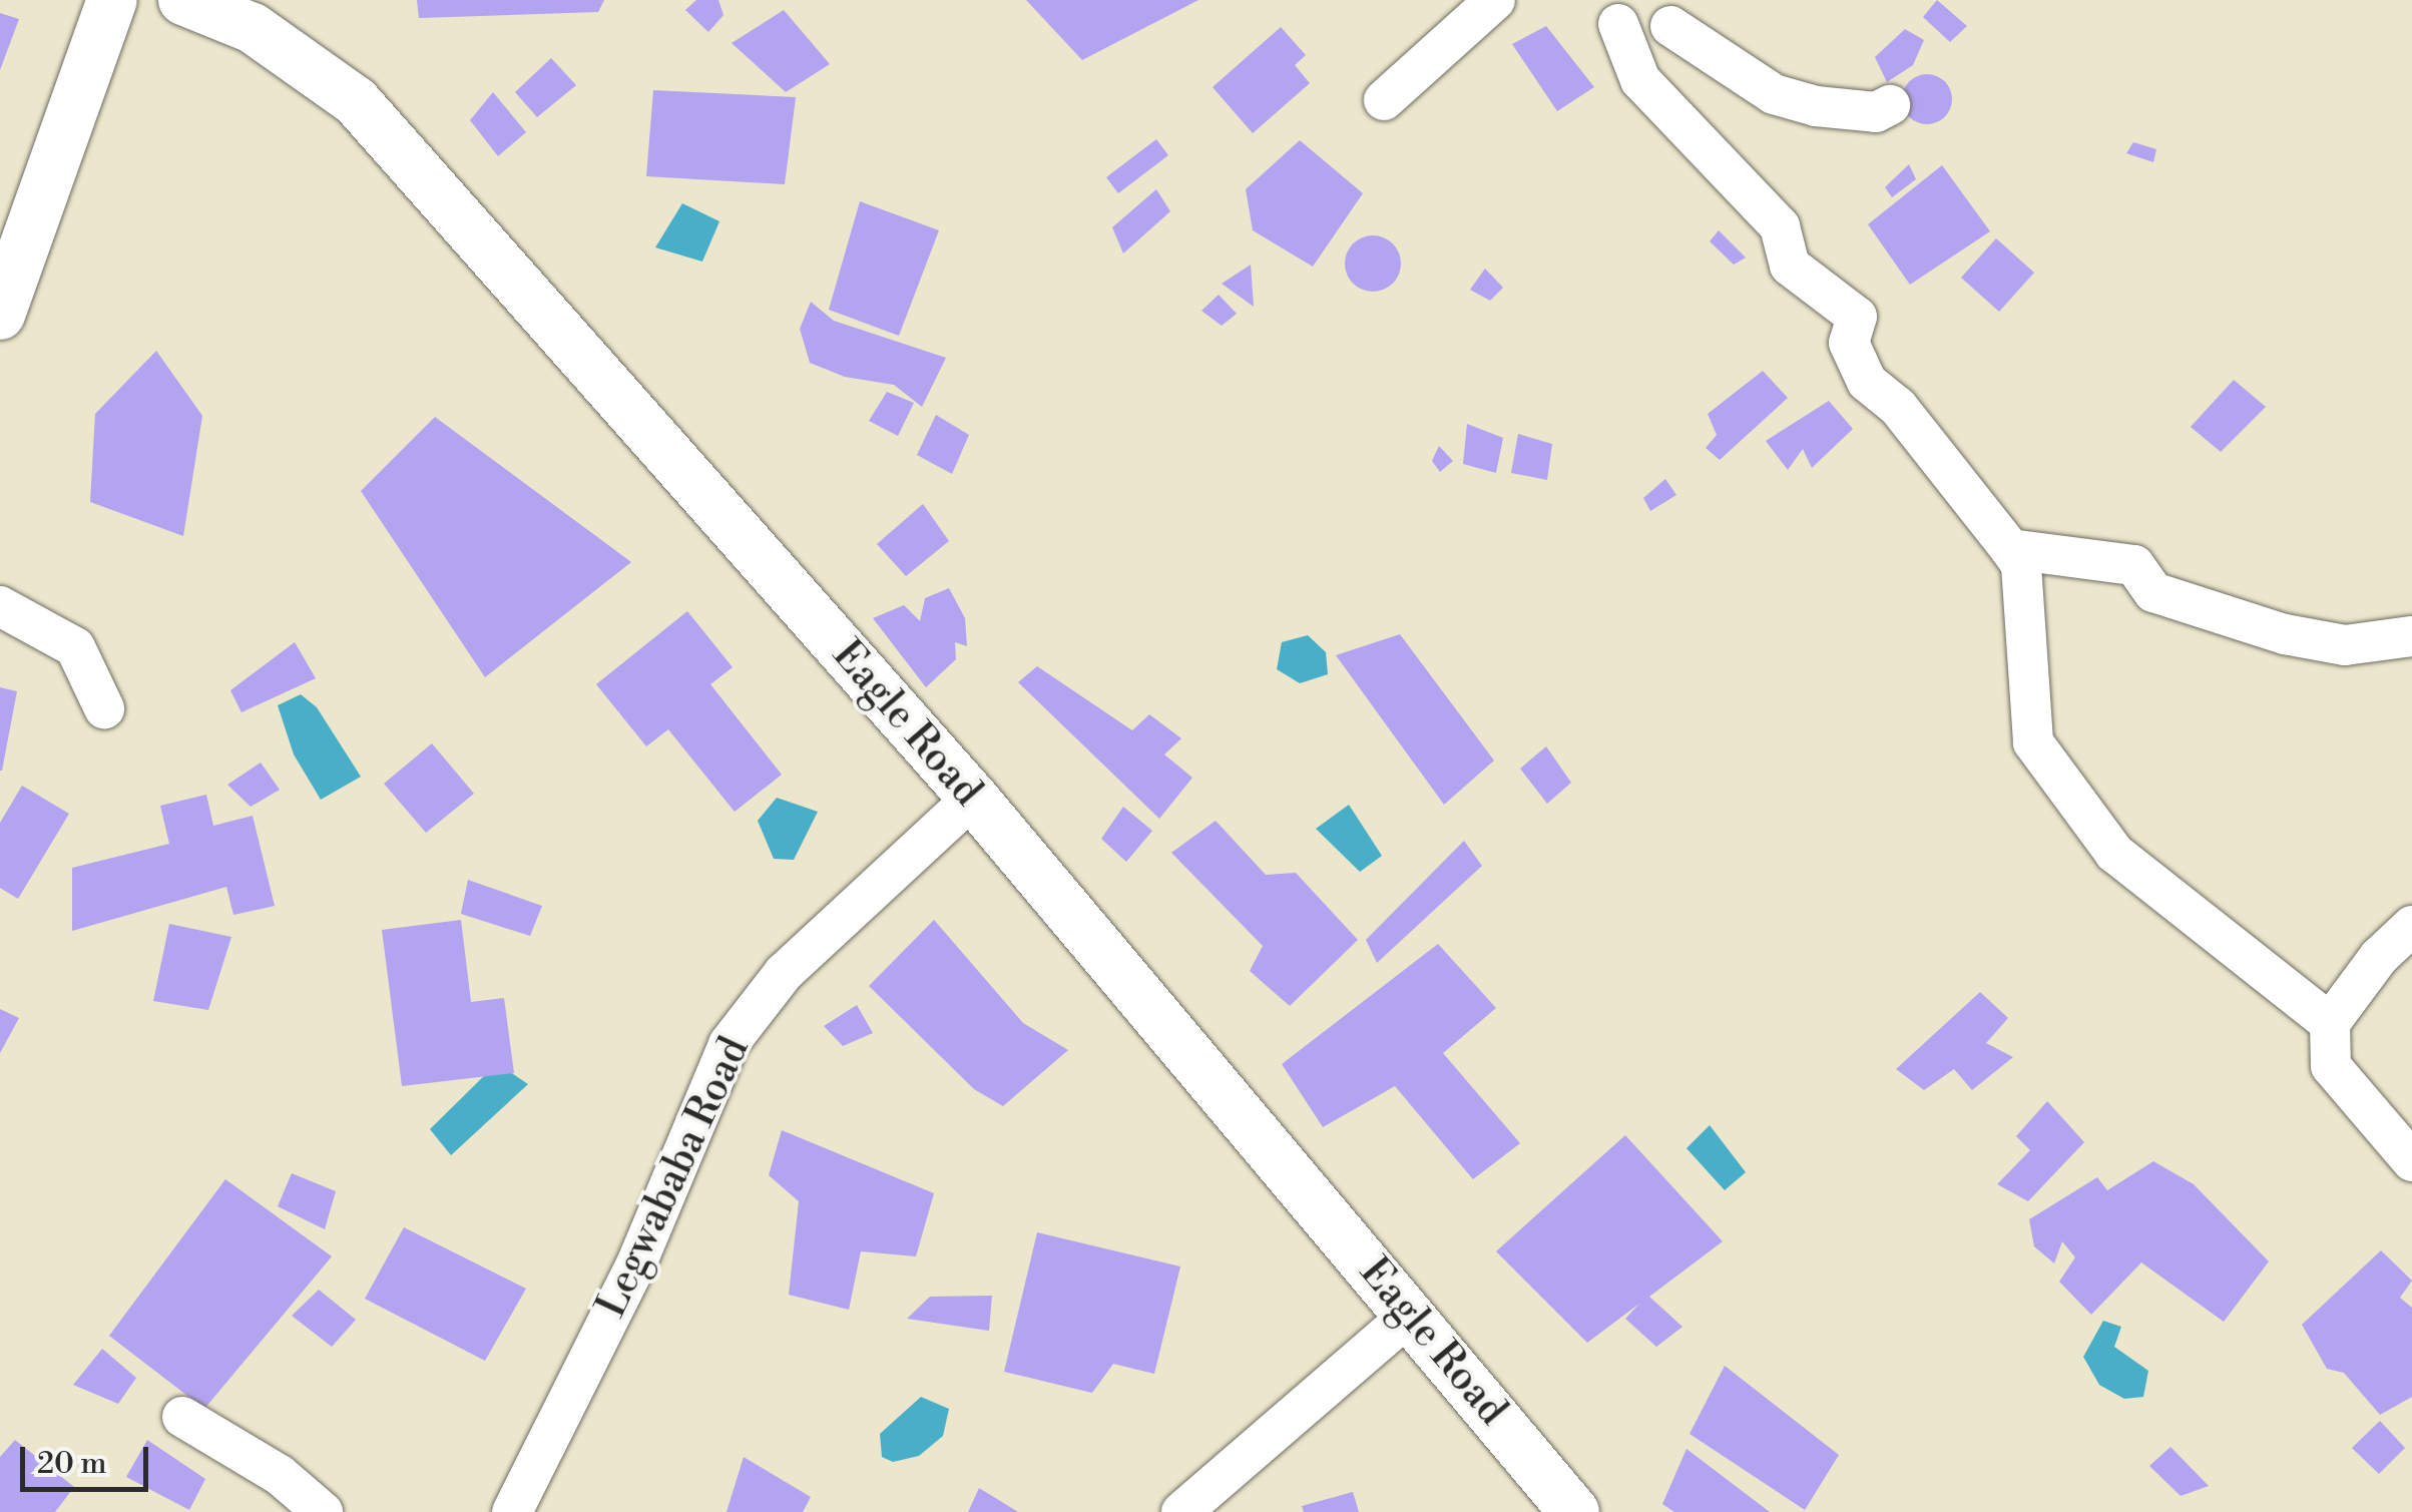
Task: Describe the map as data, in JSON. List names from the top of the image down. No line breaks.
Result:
{"streets":{"street":["Eagle Road","Legwababa Road"]},"crossings":[["Eagle Road","Legwababa Road"]],"scale_bar":"20 m"}
